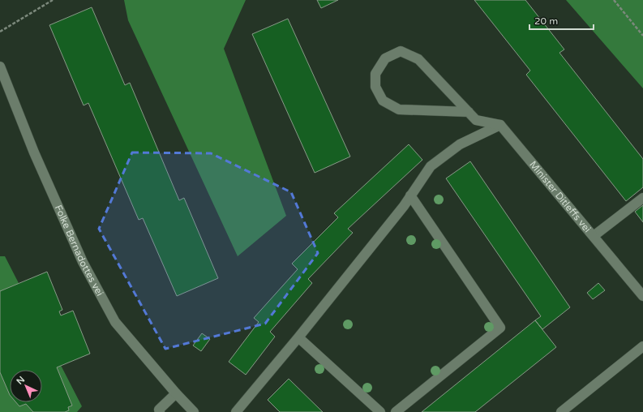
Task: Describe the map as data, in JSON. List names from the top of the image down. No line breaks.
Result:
{"streets":{"street":["Minister Ditleffs vei","Folke Bernadottes vei"]},"scale_bar":"20 m","north":"top left"}
